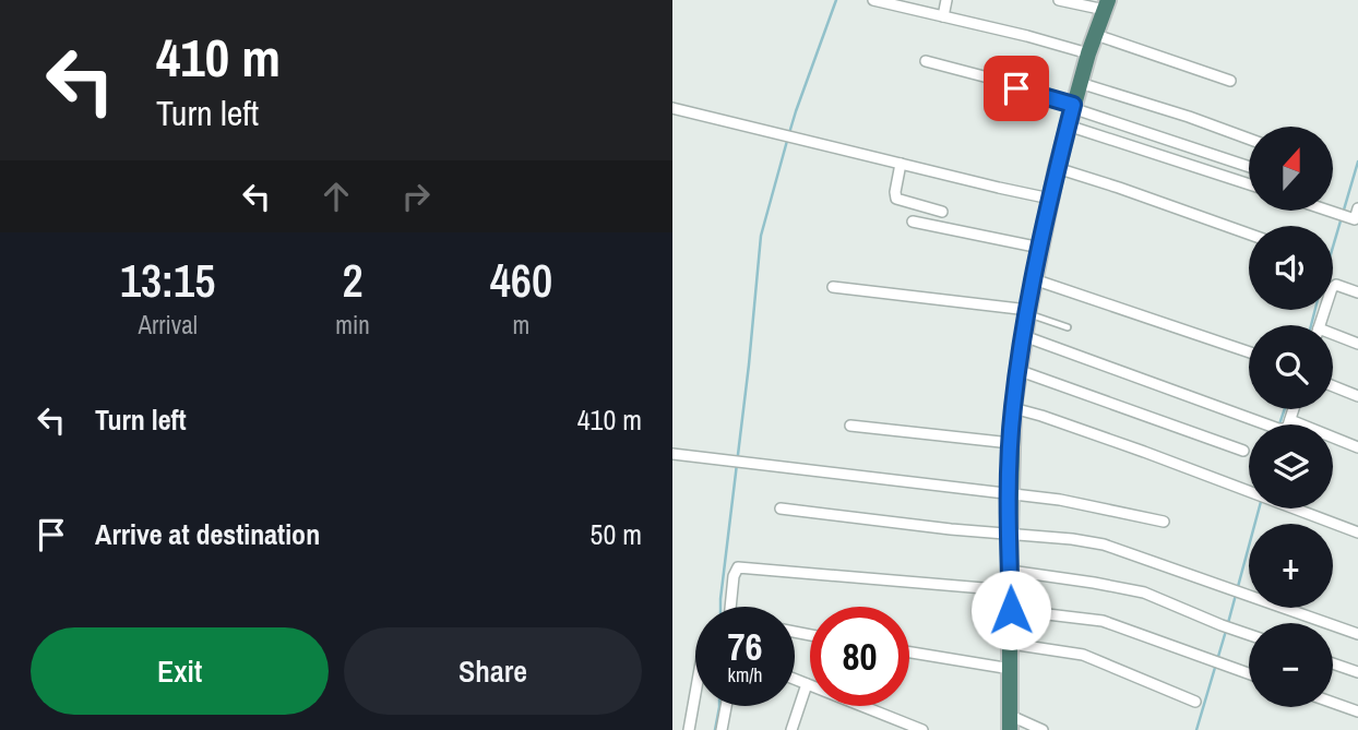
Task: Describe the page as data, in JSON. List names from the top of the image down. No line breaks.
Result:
{"north":"top","page":{"turn":["410 m","Turn left"],"map_buttons":["+","−"],"eta":["13:15","Arrival","2","min","460","m"],"list":[{"name":"Turn left","value":"410 m"},{"name":"Arrive at destination","value":"50 m"}],"speed":"76 km/h","limit":"80","buttons":["Exit","Share"]}}
